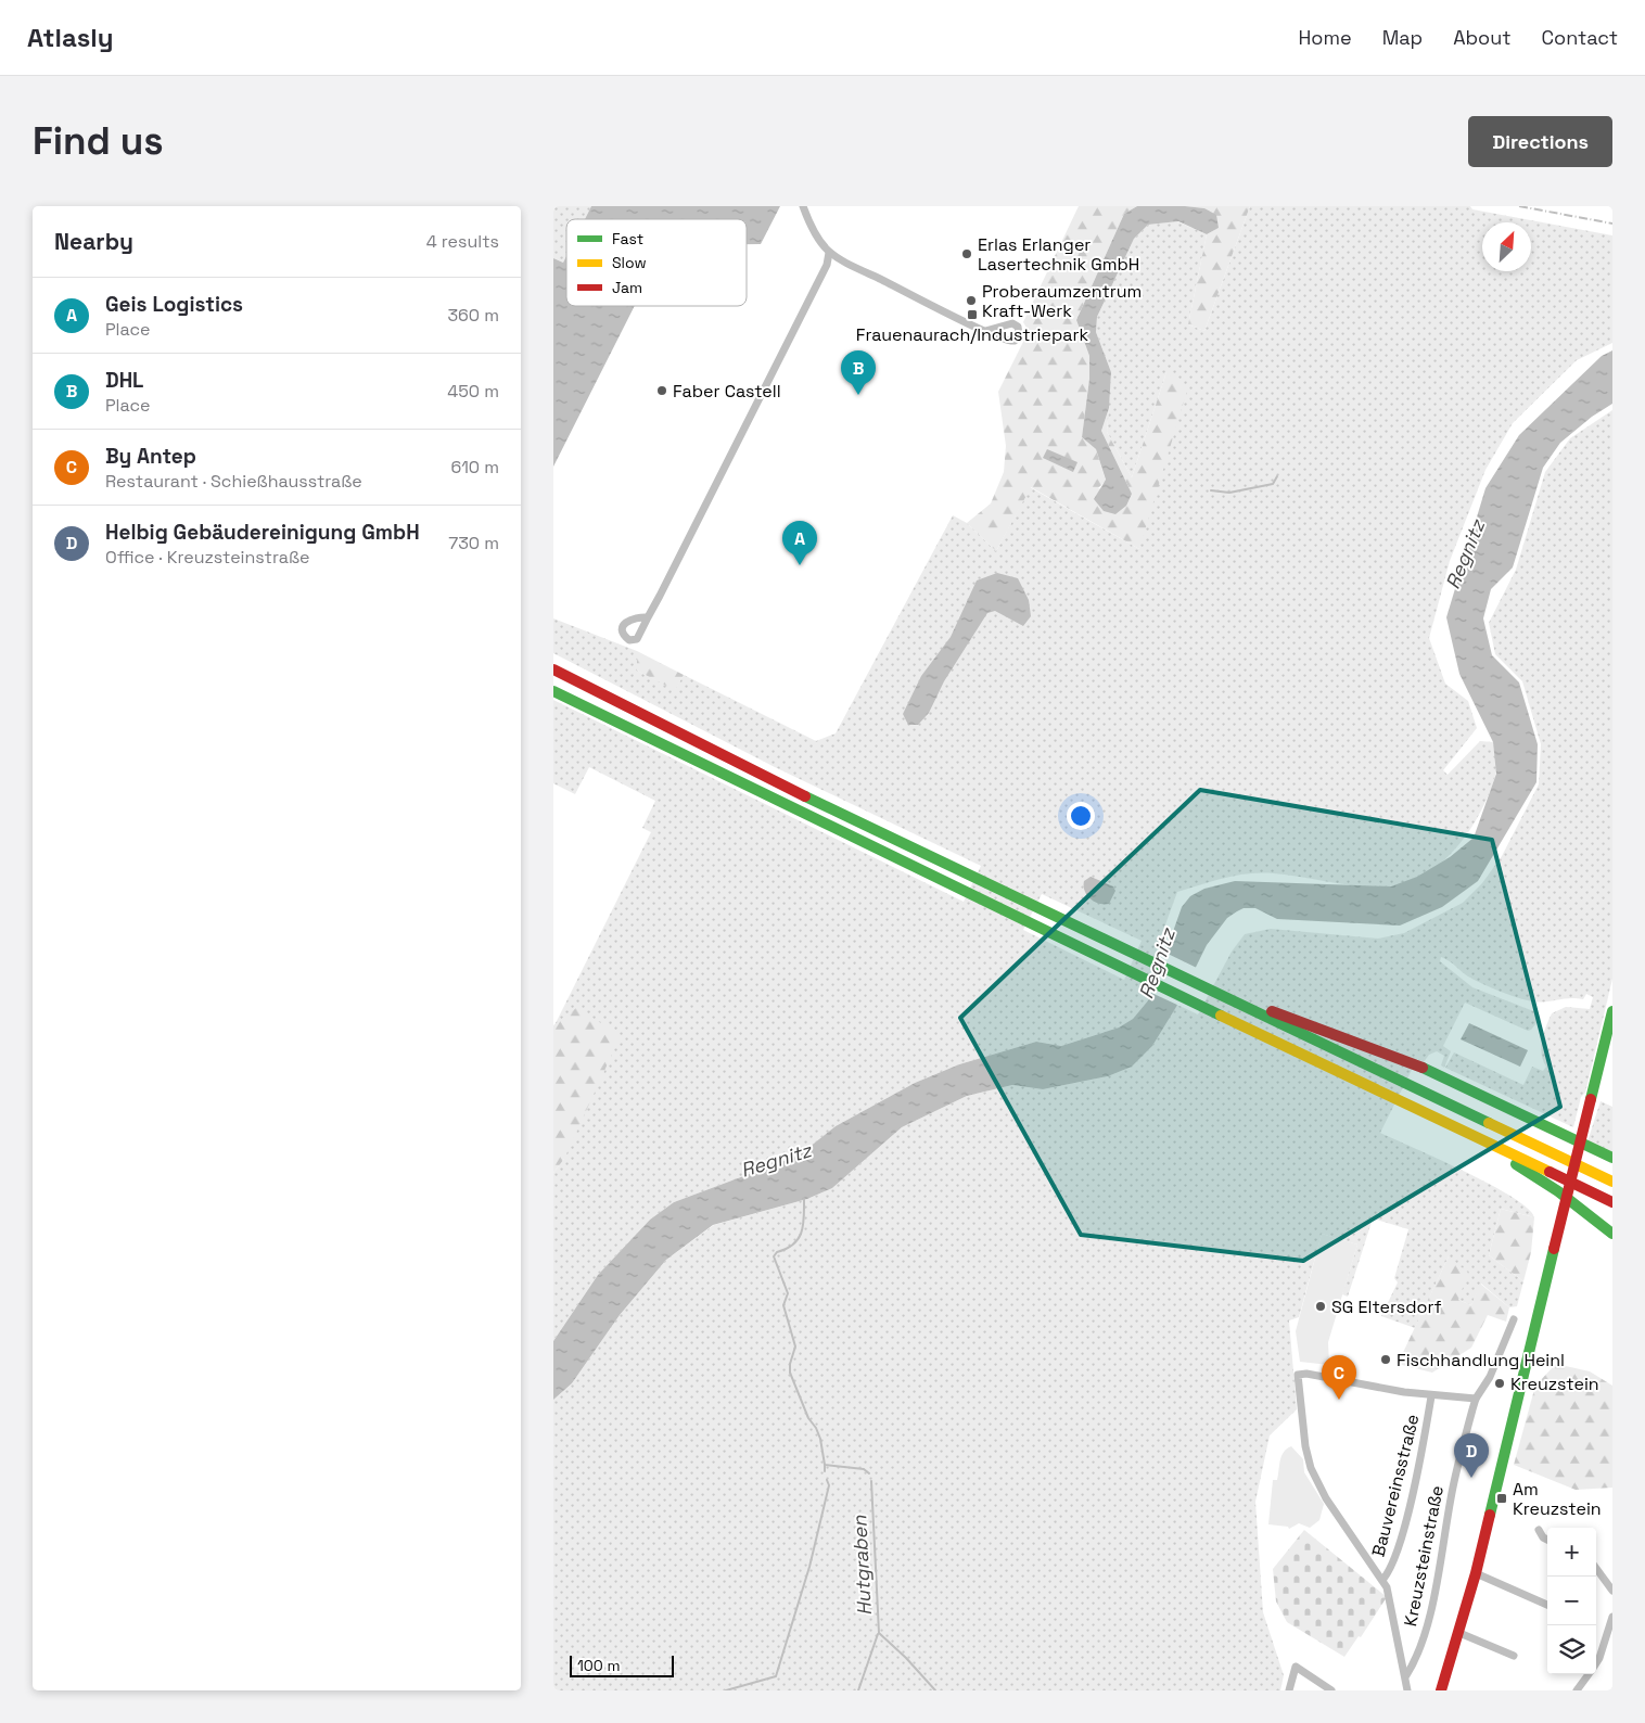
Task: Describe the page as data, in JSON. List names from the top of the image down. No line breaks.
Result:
{"streets":{"street":["Bauvereinsstraße","Kreuzsteinstraße"]},"water":["Regnitz","Hutgraben"],"places":{"other":["Erlas Erlanger Lasertechnik GmbH","Proberaumzentrum Kraft-Werk","Faber Castell","SG Eltersdorf","Fischhandlung Heinl","Kreuzstein"],"transit":["Frauenaurach/Industriepark","Am Kreuzstein"]},"legend":["Fast","Slow","Jam"],"scale_bar":"100 m","north":"top right","page":{"header":"Atlasly","nav":["Home","Map","About","Contact"],"buttons":"Directions","title":"Find us","heading":["Nearby","4 results"],"list":[{"mark":"A","name":"Geis Logistics","note":"Place","value":"360 m"},{"mark":"B","name":"DHL","note":"Place","value":"450 m"},{"mark":"C","name":"By Antep","note":"Restaurant · Schießhausstraße","value":"610 m"},{"mark":"D","name":"Helbig Gebäudereinigung GmbH","note":"Office · Kreuzsteinstraße","value":"730 m"}],"pins":["B","A","C","D"],"map_buttons":["+","−"],"scale":"100 m"}}
